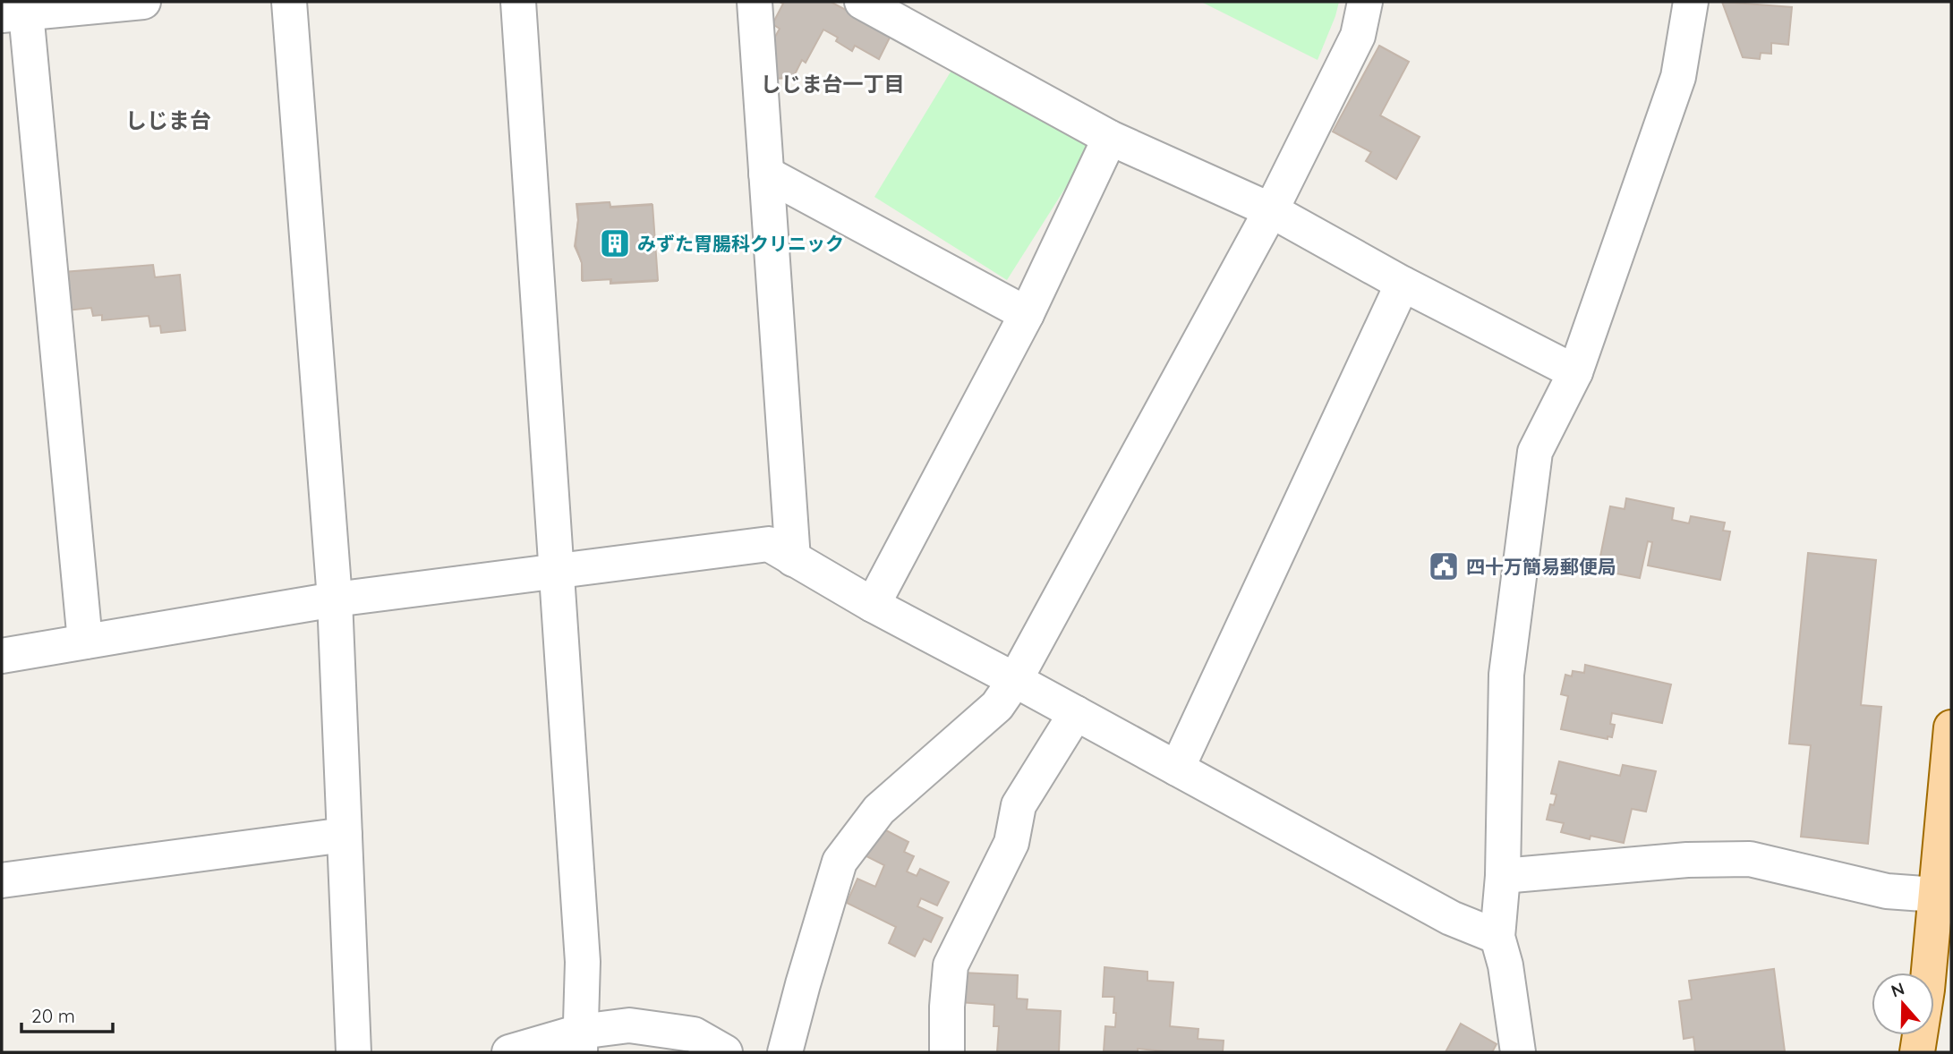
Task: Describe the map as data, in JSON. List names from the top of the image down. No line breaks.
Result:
{"districts":["しじま台一丁目","しじま台"],"places":{"building":["みずた胃腸科クリニック"],"public building":["四十万簡易郵便局"]},"scale_bar":"20 m","north":"top"}
